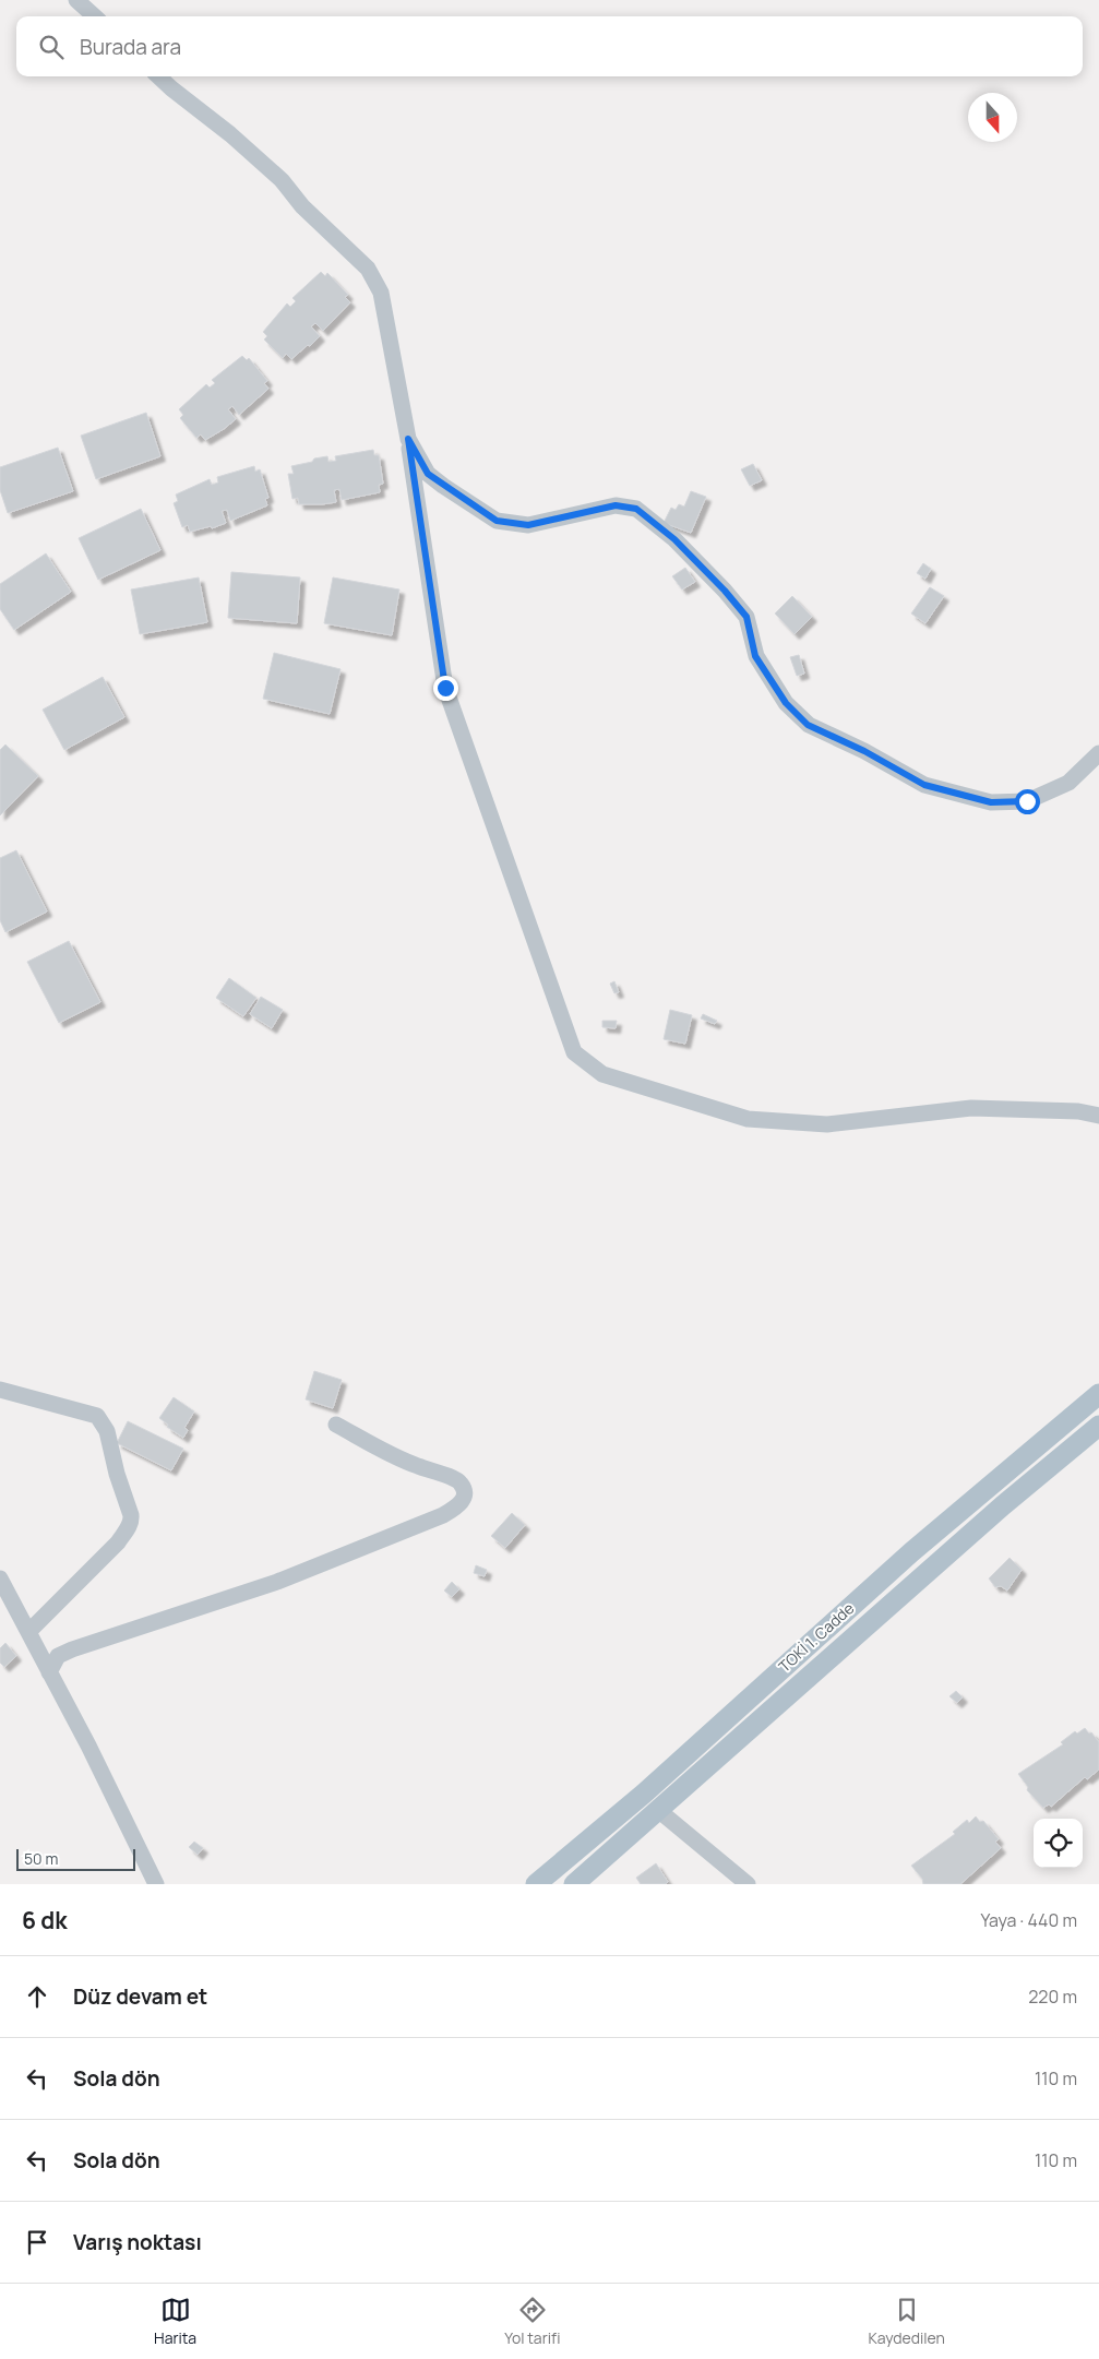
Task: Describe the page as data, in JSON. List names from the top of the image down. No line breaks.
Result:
{"streets":{"main road":["TOKİ 1. Cadde"]},"scale_bar":"50 m","north":"bottom","page":{"search":"Burada ara","scale":"50 m","heading":["6 dk","Yaya · 440 m"],"list":[["Düz devam et","220 m"],["Sola dön","110 m"],["Sola dön","110 m"],"Varış noktası"],"nav":["Harita","Yol tarifi","Kaydedilen"]}}
